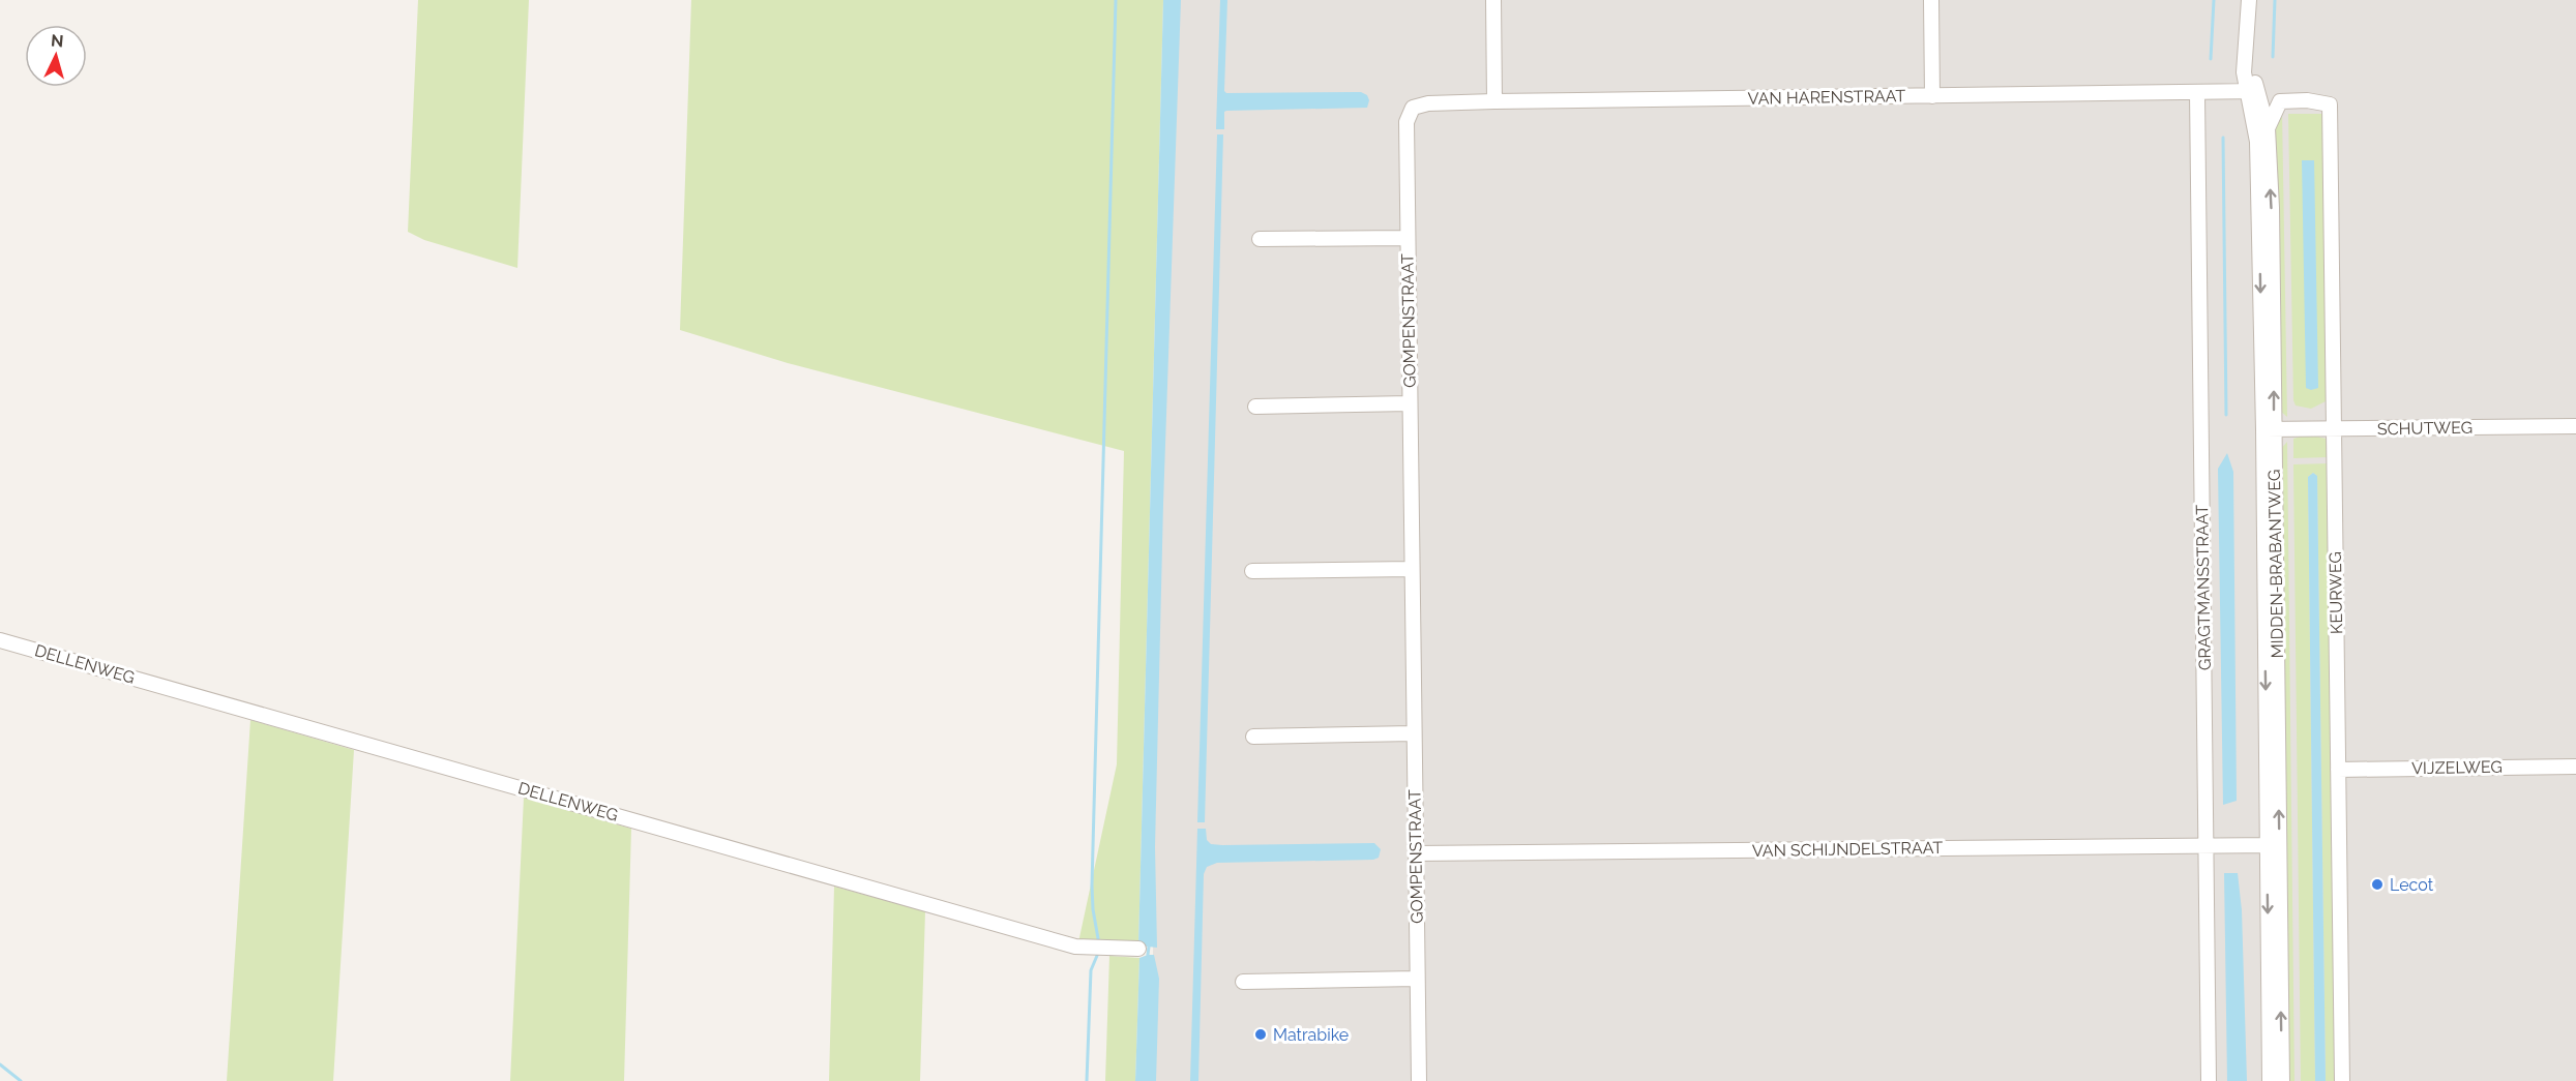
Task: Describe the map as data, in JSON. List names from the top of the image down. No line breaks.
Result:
{"streets":{"street":["VAN HARENSTRAAT","GOMPENSTRAAT","SCHUTWEG","MIDDEN-BRABANTWEG","GRAGTMANSSTRAAT","KEURWEG","DELLENWEG","VIJZELWEG","VAN SCHIJNDELSTRAAT"]},"crossings":[["VAN HARENSTRAAT","GOMPENSTRAAT"],["VAN HARENSTRAAT","MIDDEN-BRABANTWEG"],["VAN HARENSTRAAT","GRAGTMANSSTRAAT"],["GOMPENSTRAAT","VAN SCHIJNDELSTRAAT"],["SCHUTWEG","MIDDEN-BRABANTWEG"],["SCHUTWEG","KEURWEG"],["MIDDEN-BRABANTWEG","KEURWEG"],["MIDDEN-BRABANTWEG","VAN SCHIJNDELSTRAAT"],["GRAGTMANSSTRAAT","VAN SCHIJNDELSTRAAT"],["KEURWEG","VIJZELWEG"]],"places":["Lecot","Matrabike"],"north":"top"}
